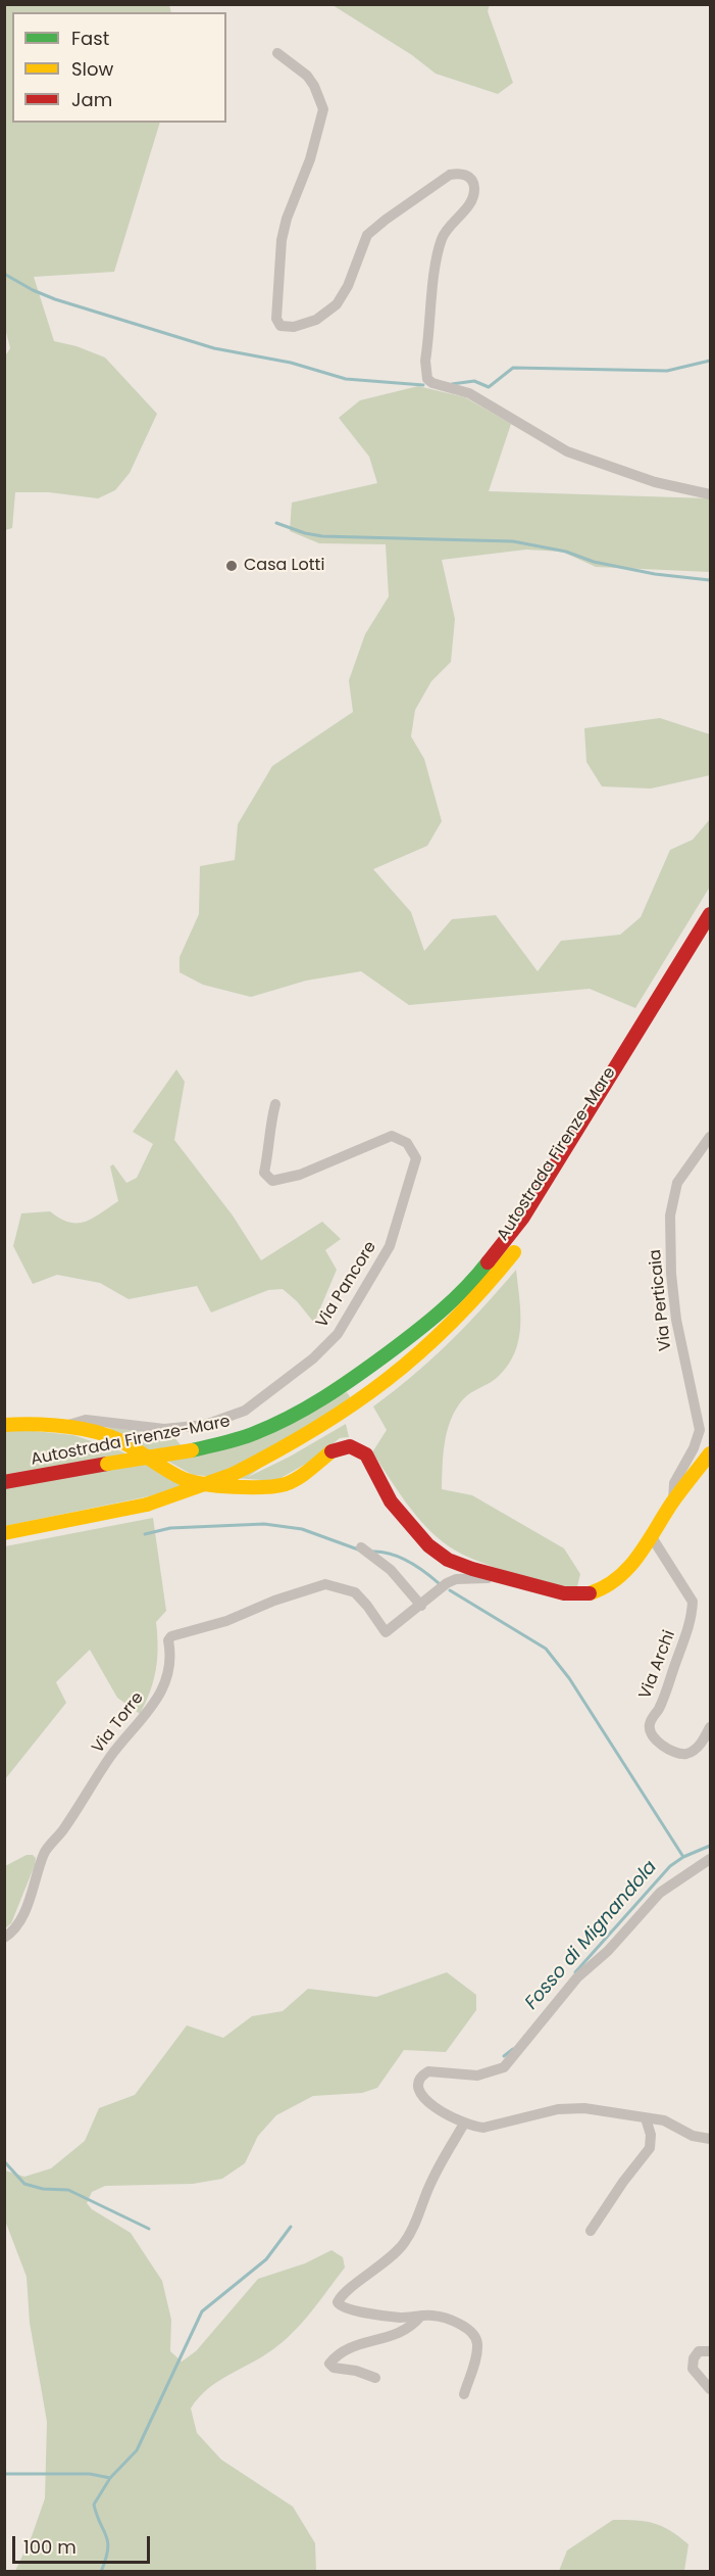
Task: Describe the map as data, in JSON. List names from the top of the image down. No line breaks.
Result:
{"streets":{"main road":["Autostrada Firenze-Mare"],"street":["Via Pancore","Via Perticaia","Via Archi","Via Torre"]},"water":["Fosso di Mignandola"],"places":["Casa Lotti"],"legend":["Fast","Slow","Jam"],"scale_bar":"100 m"}
